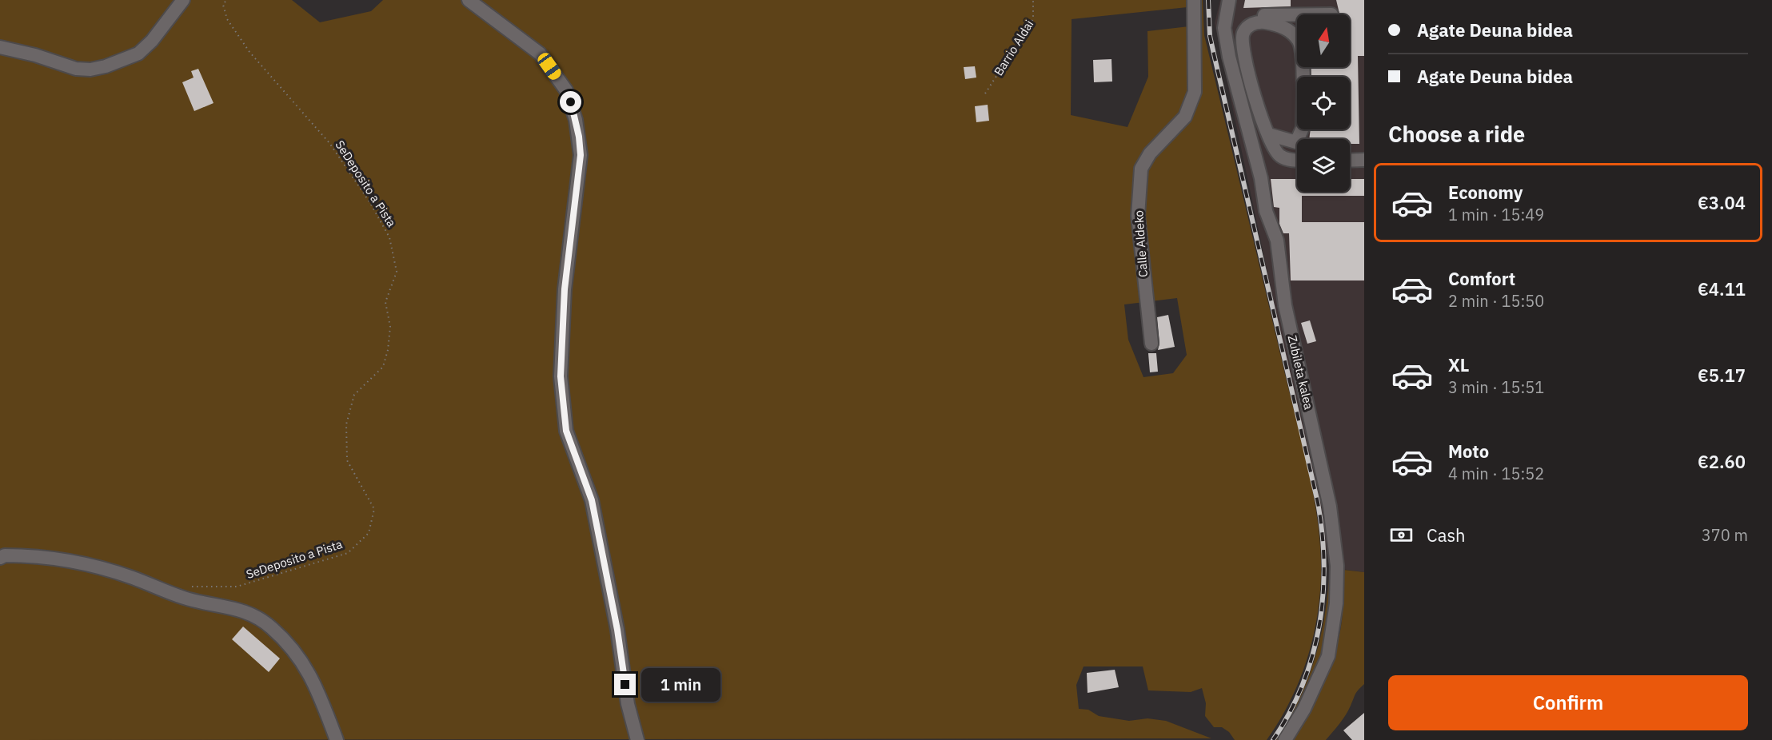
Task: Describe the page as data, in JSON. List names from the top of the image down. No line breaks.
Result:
{"streets":{"street":["Calle Aldeko","Zubileta kalea"],"path":["Barrio Aldai","SeDeposito a Pista"]},"north":"top","page":{"banner":["Agate Deuna bidea","Agate Deuna bidea"],"heading":"Choose a ride","list":[{"name":"Economy","note":"1 min · 15:49","value":"€3.04"},{"name":"Comfort","note":"2 min · 15:50","value":"€4.11"},{"name":"XL","note":"3 min · 15:51","value":"€5.17"},{"name":"Moto","note":"4 min · 15:52","value":"€2.60"}],"pay":["Cash","370 m"],"buttons":"Confirm","bubble":"1 min"}}
